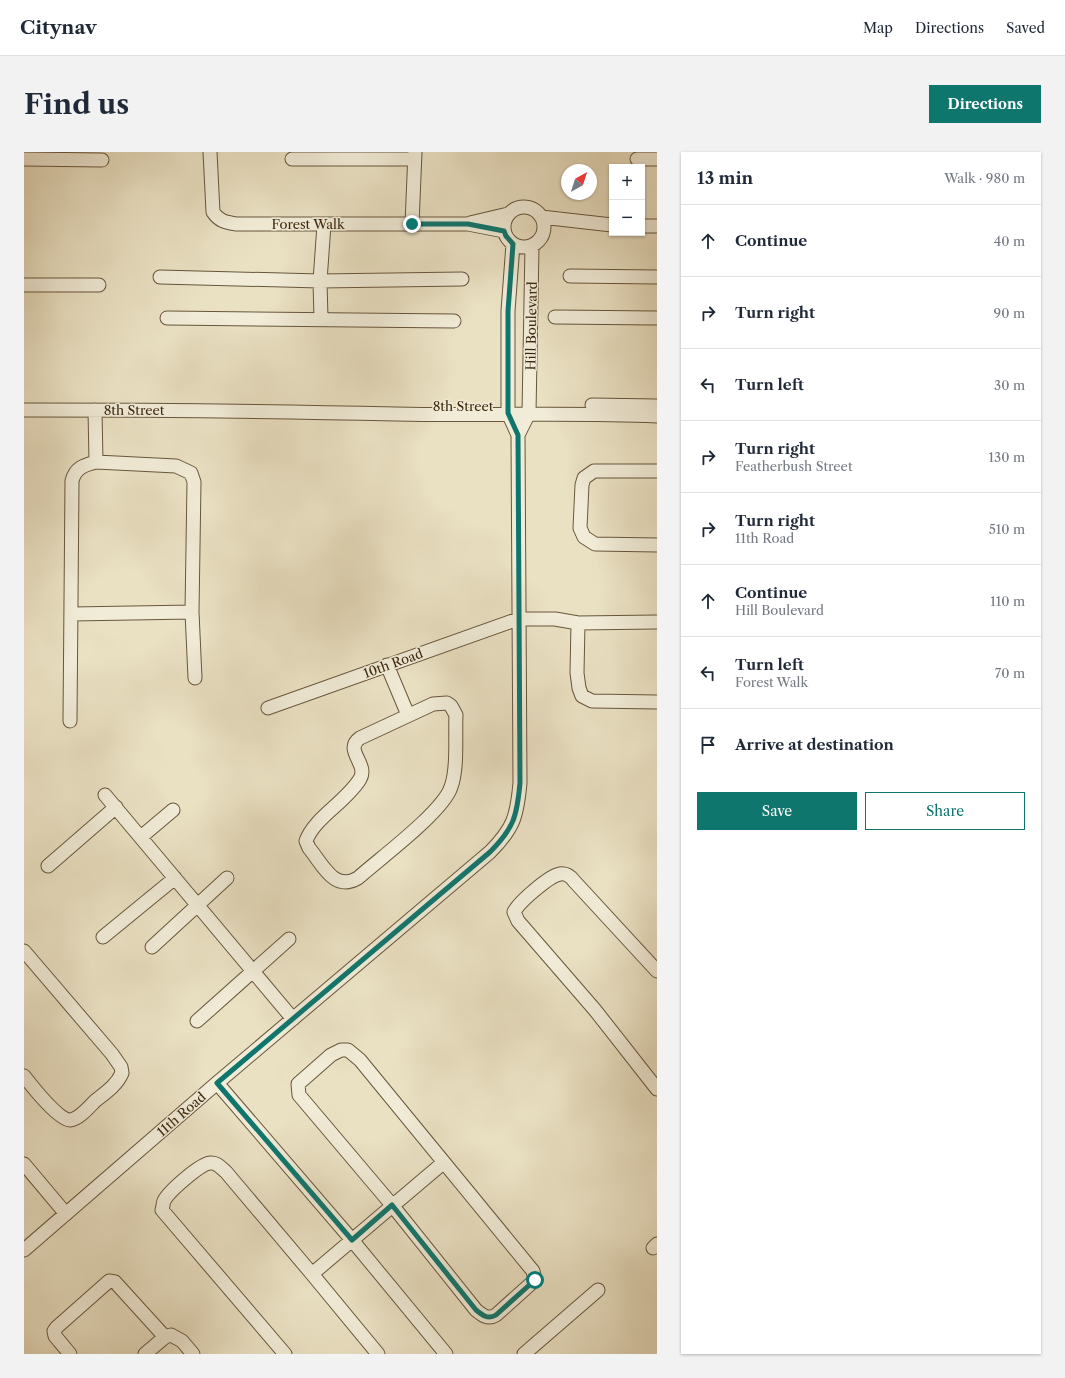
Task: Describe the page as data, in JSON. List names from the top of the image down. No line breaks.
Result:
{"streets":{"street":["Forest Walk","Hill Boulevard","8th Street","10th Road","11th Road"]},"crossings":[["Forest Walk","Hill Boulevard"],["Hill Boulevard","8th Street"],["Hill Boulevard","11th Road"],["8th Street","11th Road"],["10th Road","11th Road"]],"north":"top right","page":{"header":"Citynav","nav":["Map","Directions","Saved"],"buttons":["Directions",["Save","Share"]],"title":"Find us","heading":["13 min","Walk · 980 m"],"map_buttons":["+","−"],"list":[["Continue","40 m"],["Turn right","90 m"],["Turn left","30 m"],["Turn right","Featherbush Street","130 m"],["Turn right","11th Road","510 m"],["Continue","Hill Boulevard","110 m"],["Turn left","Forest Walk","70 m"],"Arrive at destination"]}}
